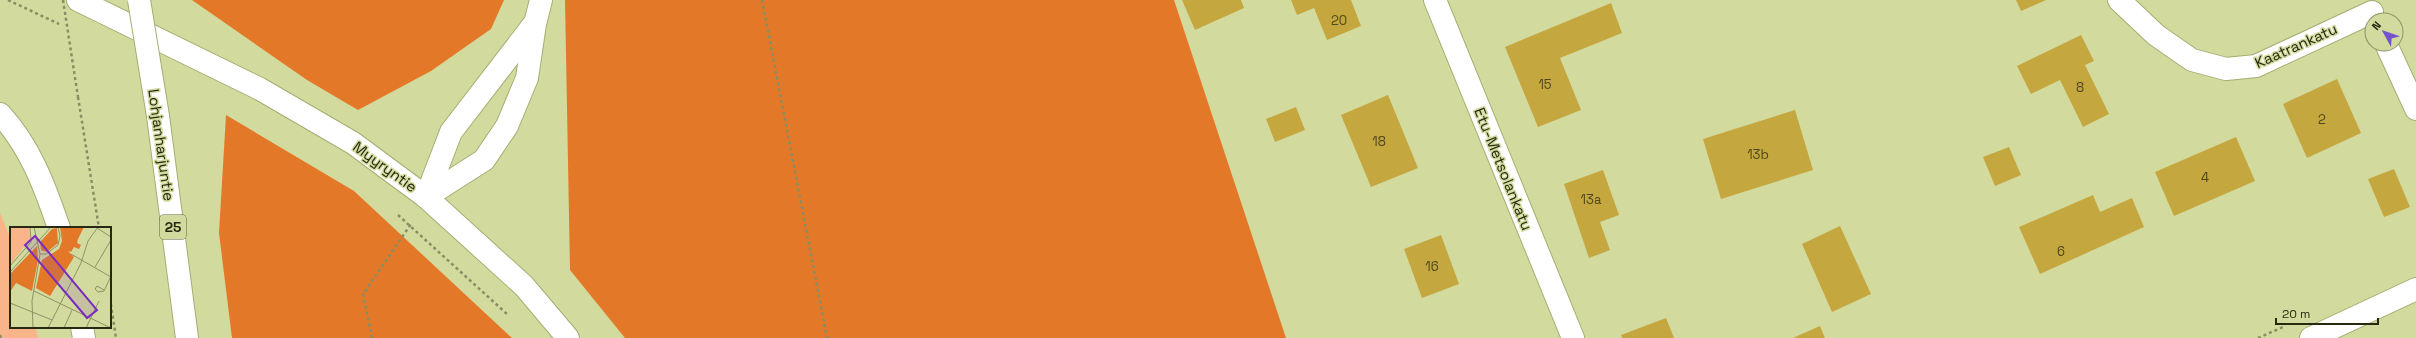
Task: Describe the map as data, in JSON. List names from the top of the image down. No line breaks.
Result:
{"streets":{"main road":["Kaatrankatu","Lohjanharjuntie","Myyryntie","Etu-Metsolankatu","25"]},"house_numbers":["20","15","8","2","18","13b","4","13a","6","16"],"scale_bar":"20 m","north":"top left"}
